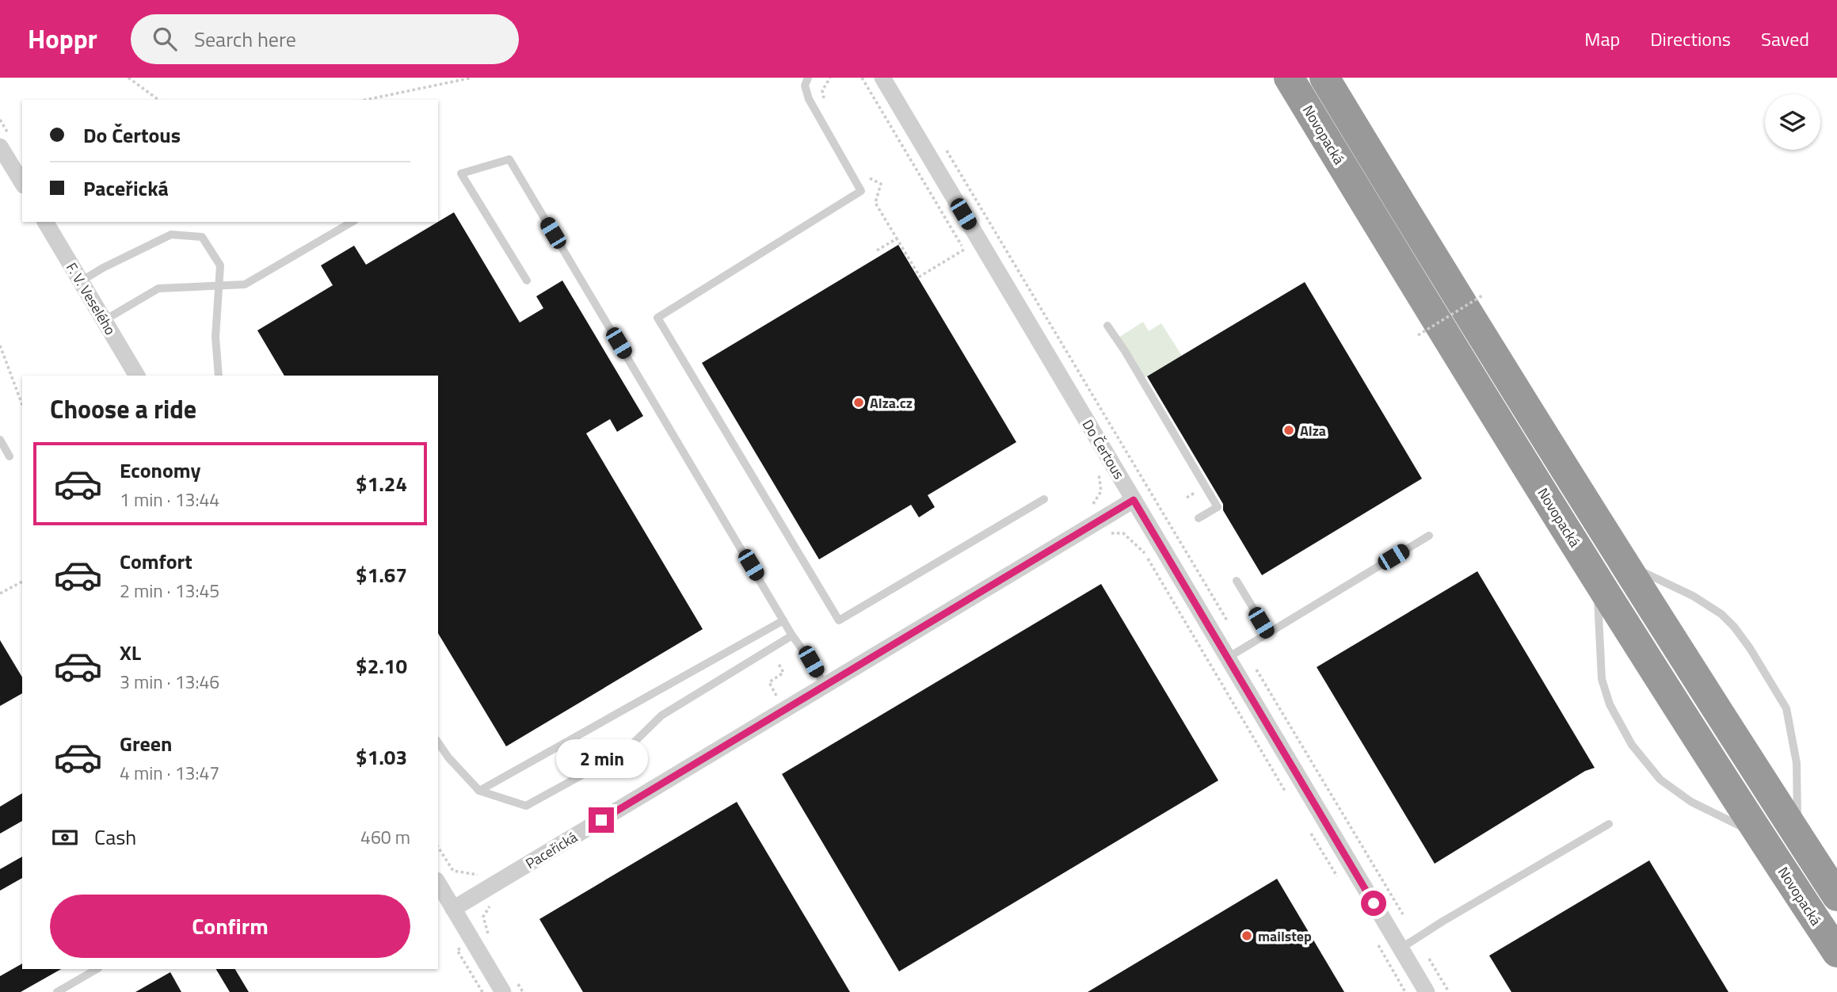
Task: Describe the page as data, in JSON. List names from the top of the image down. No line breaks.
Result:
{"streets":{"highway":["Novopacká"],"street":["F. V. Veselého","Do Čertous","Paceřická"]},"crossings":[["Do Čertous","Paceřická"]],"places":["Alza.cz","Alza","mailstep"],"page":{"header":"Hoppr","search":"Search here","nav":["Map","Directions","Saved"],"banner":["Do Čertous","Paceřická"],"heading":"Choose a ride","list":[{"name":"Economy","note":"1 min · 13:44","value":"$1.24"},{"name":"Comfort","note":"2 min · 13:45","value":"$1.67"},{"name":"XL","note":"3 min · 13:46","value":"$2.10"},{"name":"Green","note":"4 min · 13:47","value":"$1.03"}],"bubble":"2 min","pay":["Cash","460 m"],"buttons":"Confirm"}}
